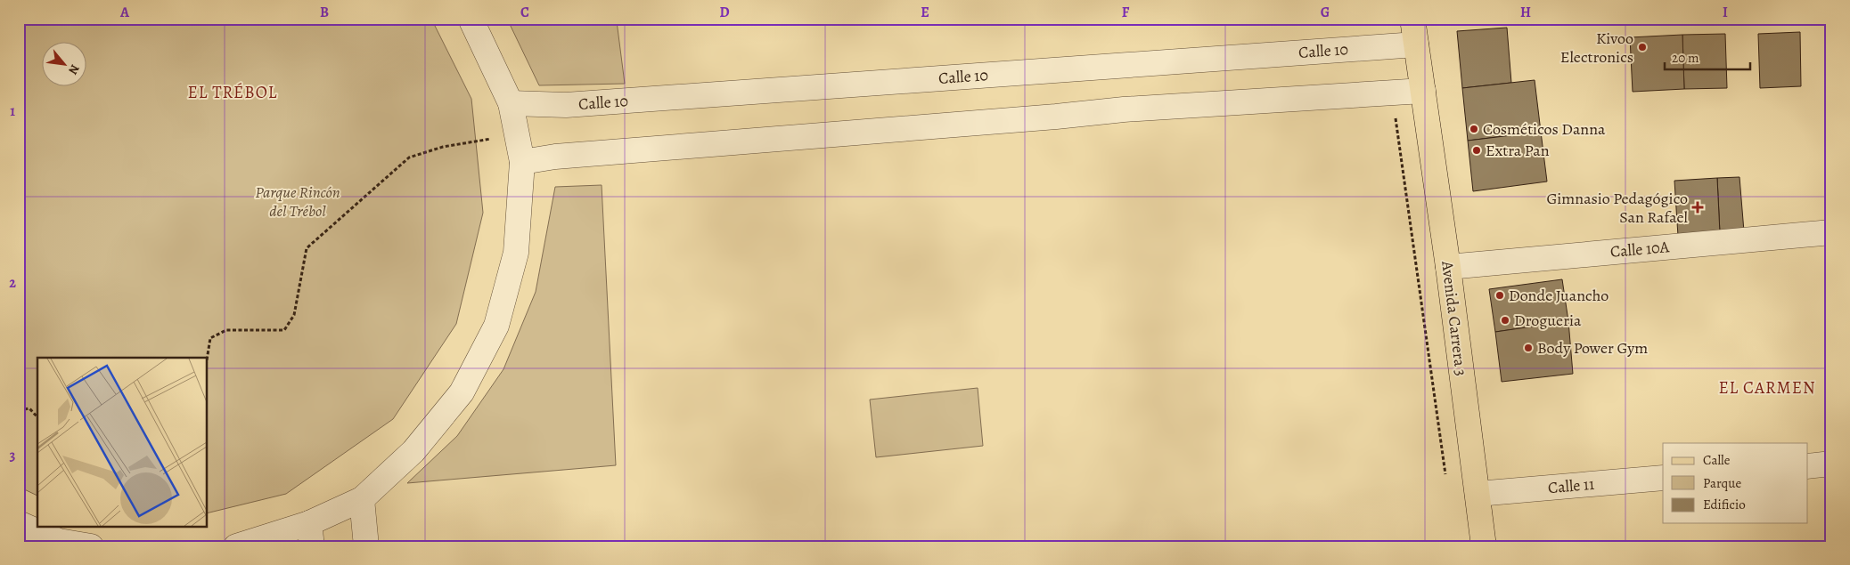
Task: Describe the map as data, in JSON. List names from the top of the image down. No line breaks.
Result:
{"streets":{"main road":["Avenida Carrera 3"],"street":["Calle 10","Calle 10A","Calle 11"]},"crossings":[["Calle 10","Avenida Carrera 3"],["Calle 10A","Avenida Carrera 3"],["Avenida Carrera 3","Calle 11"]],"districts":["EL TRÉBOL","EL CARMEN"],"parks":["Parque Rincón del Trébol"],"places":{"other":["Kivoo Electronics","Cosméticos Danna","Extra Pan","Donde Juancho","Drogueria","Body Power Gym"],"health":["Gimnasio Pedagógico San Rafael"]},"legend":["Calle","Parque","Edificio"],"scale_bar":"20 m","north":"bottom right","grid":{"columns":["A","B","C","D","E","F","G","H","I"],"rows":["1","2","3"]}}
